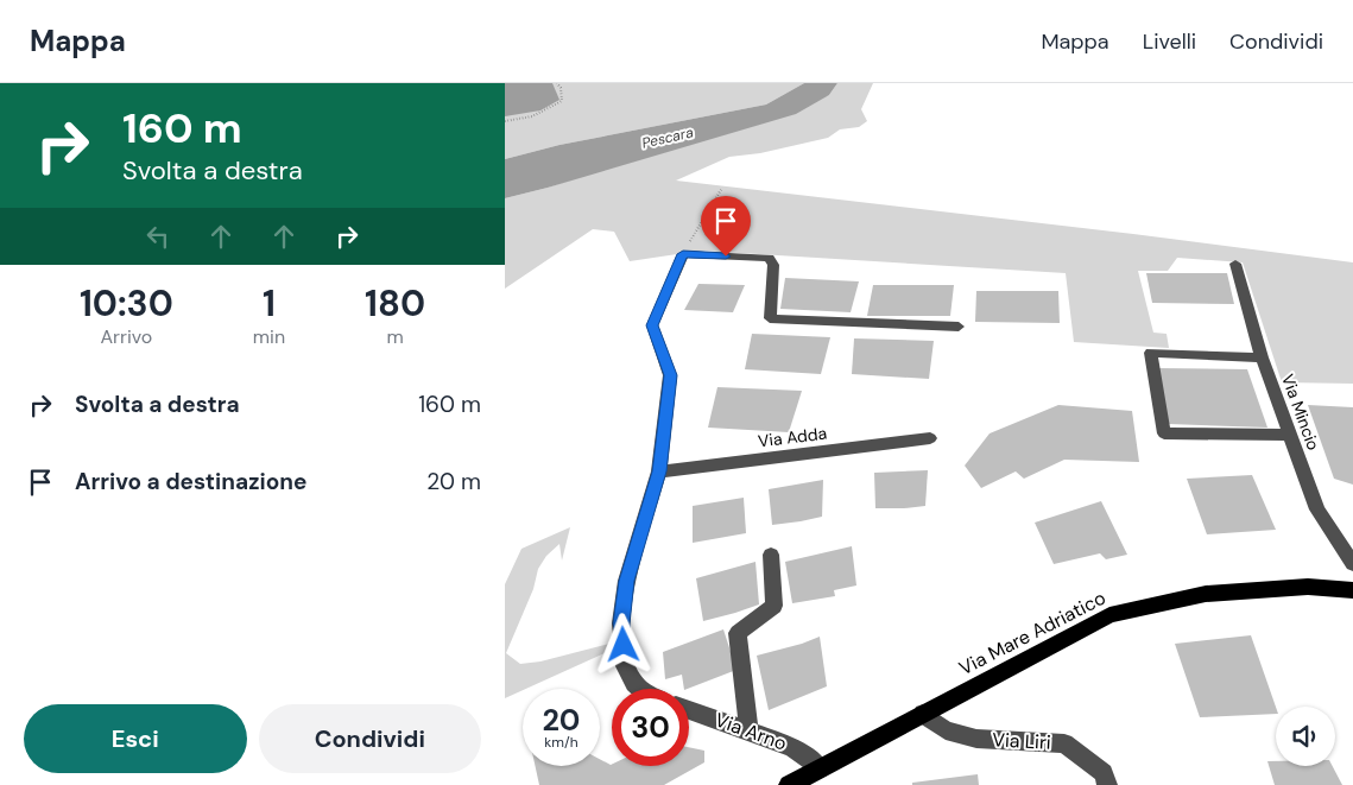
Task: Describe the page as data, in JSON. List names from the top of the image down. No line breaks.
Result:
{"streets":{"main road":["Via Mare Adriatico"],"street":["Via Mincio","Via Adda","Via Arno","Via Liri"]},"crossings":[["Via Mare Adriatico","Via Arno"],["Via Mare Adriatico","Via Liri"]],"water":["Pescara"],"page":{"header":"Mappa","nav":["Mappa","Livelli","Condividi"],"turn":["160 m","Svolta a destra"],"eta":["10:30","Arrivo","1","min","180","m"],"list":[{"name":"Svolta a destra","value":"160 m"},{"name":"Arrivo a destinazione","value":"20 m"}],"speed":"20 km/h","limit":"30","buttons":["Esci","Condividi"]}}
